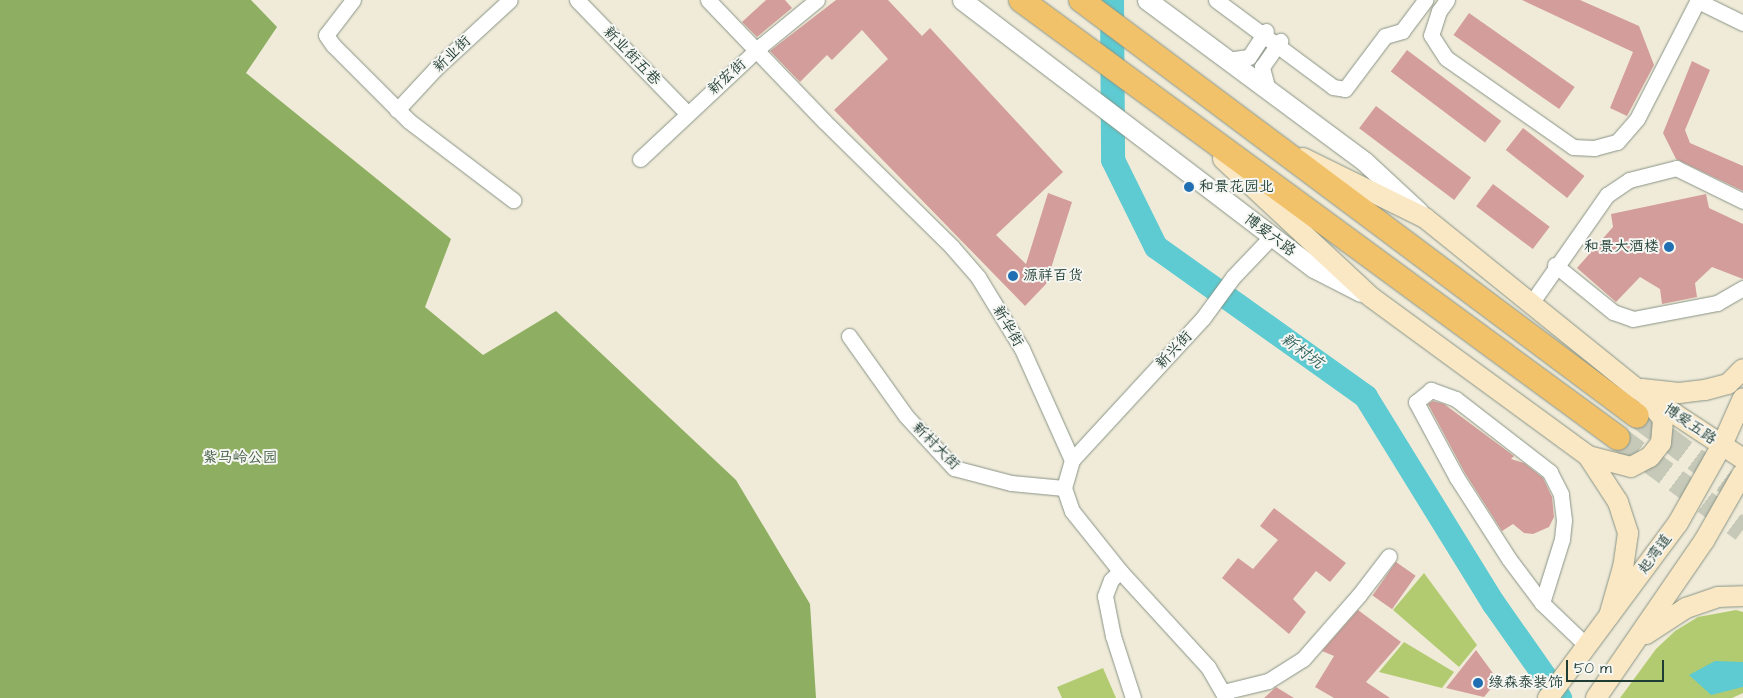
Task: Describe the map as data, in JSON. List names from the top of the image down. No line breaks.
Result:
{"streets":{"main road":["博爱六路","博爱五路","起湾道"],"street":["新业街","新业街五巷","新宏街","新华街","新兴街","新村大街"]},"crossings":[["新业街五巷","新宏街"],["新宏街","新华街"],["博爱六路","新兴街"],["新华街","新兴街"],["博爱五路","起湾道"]],"water":["新村坑"],"parks":["紫马岭公园"],"places":["和景花园北","和景大酒楼","源祥百货","绿森泰装饰"],"scale_bar":"50 m"}
